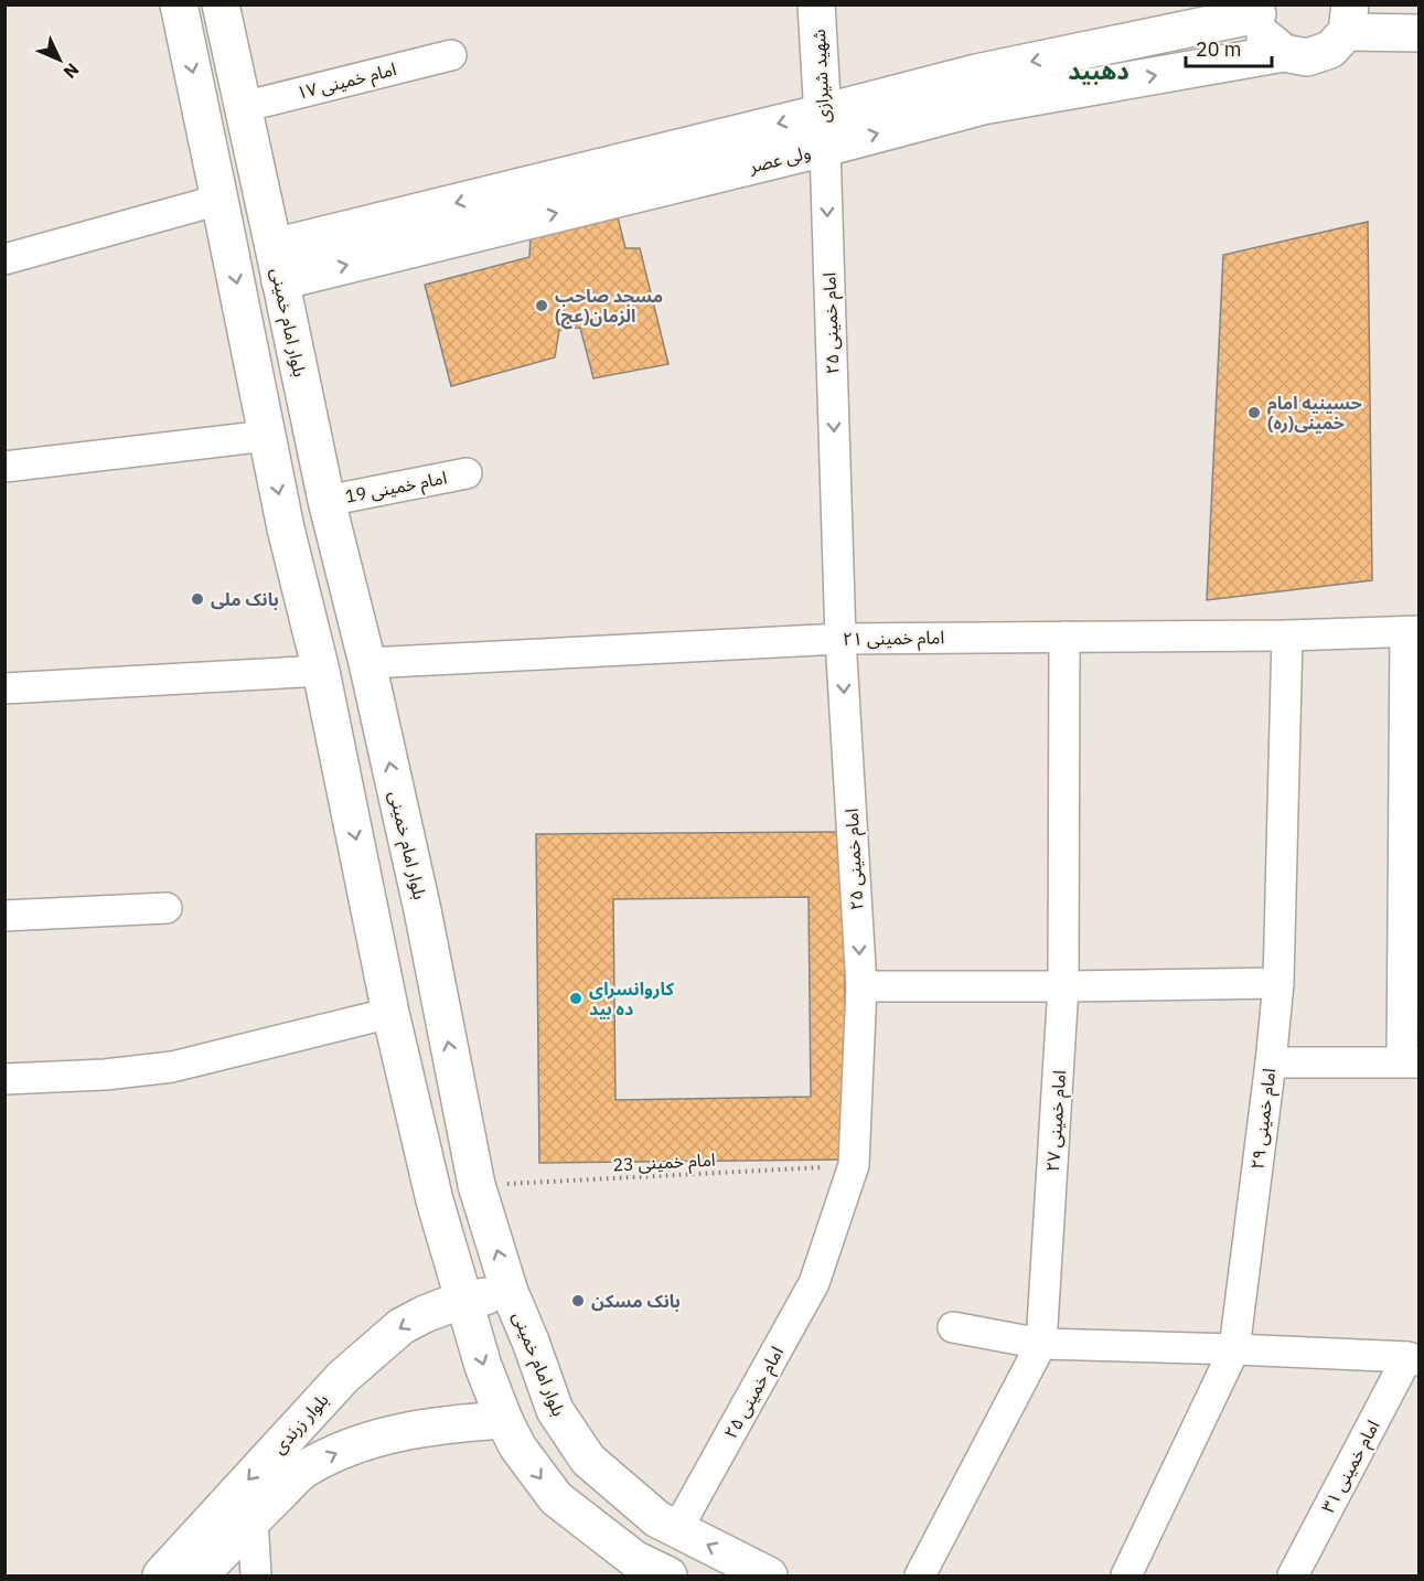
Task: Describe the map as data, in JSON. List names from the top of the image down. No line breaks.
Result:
{"streets":{"main road":["شهید شیرازی","ولی عصر","بلوار امام خمینی","بلوار زرندی"],"street":["امام خمینی ۱۷","امام خمینی ۲۵","امام خمینی 19","امام خمینی ۲۱","امام خمینی ۲۹","امام خمینی ۲۷","امام خمینی ۳۱"],"path":["امام خمینی 23"]},"crossings":[["شهید شیرازی","ولی عصر"],["شهید شیرازی","امام خمینی ۲۵"],["امام خمینی ۱۷","بلوار امام خمینی"],["ولی عصر","بلوار امام خمینی"],["ولی عصر","امام خمینی ۲۵"],["بلوار امام خمینی","امام خمینی ۲۵"],["بلوار امام خمینی","امام خمینی 19"],["بلوار امام خمینی","امام خمینی ۲۱"],["بلوار امام خمینی","امام خمینی 23"],["بلوار امام خمینی","بلوار زرندی"],["امام خمینی ۲۵","امام خمینی ۲۱"],["امام خمینی ۲۵","امام خمینی 23"],["امام خمینی ۲۱","امام خمینی ۲۹"],["امام خمینی ۲۱","امام خمینی ۲۷"]],"one_way":["امام خمینی ۲۵"],"districts":["دهبید"],"places":["مسجد صاحب الزمان(عج)","حسینیه امام خمینی(ره)","بانک ملی","کاروانسرای ده بید","بانک مسکن"],"scale_bar":"20 m","north":"bottom right"}
